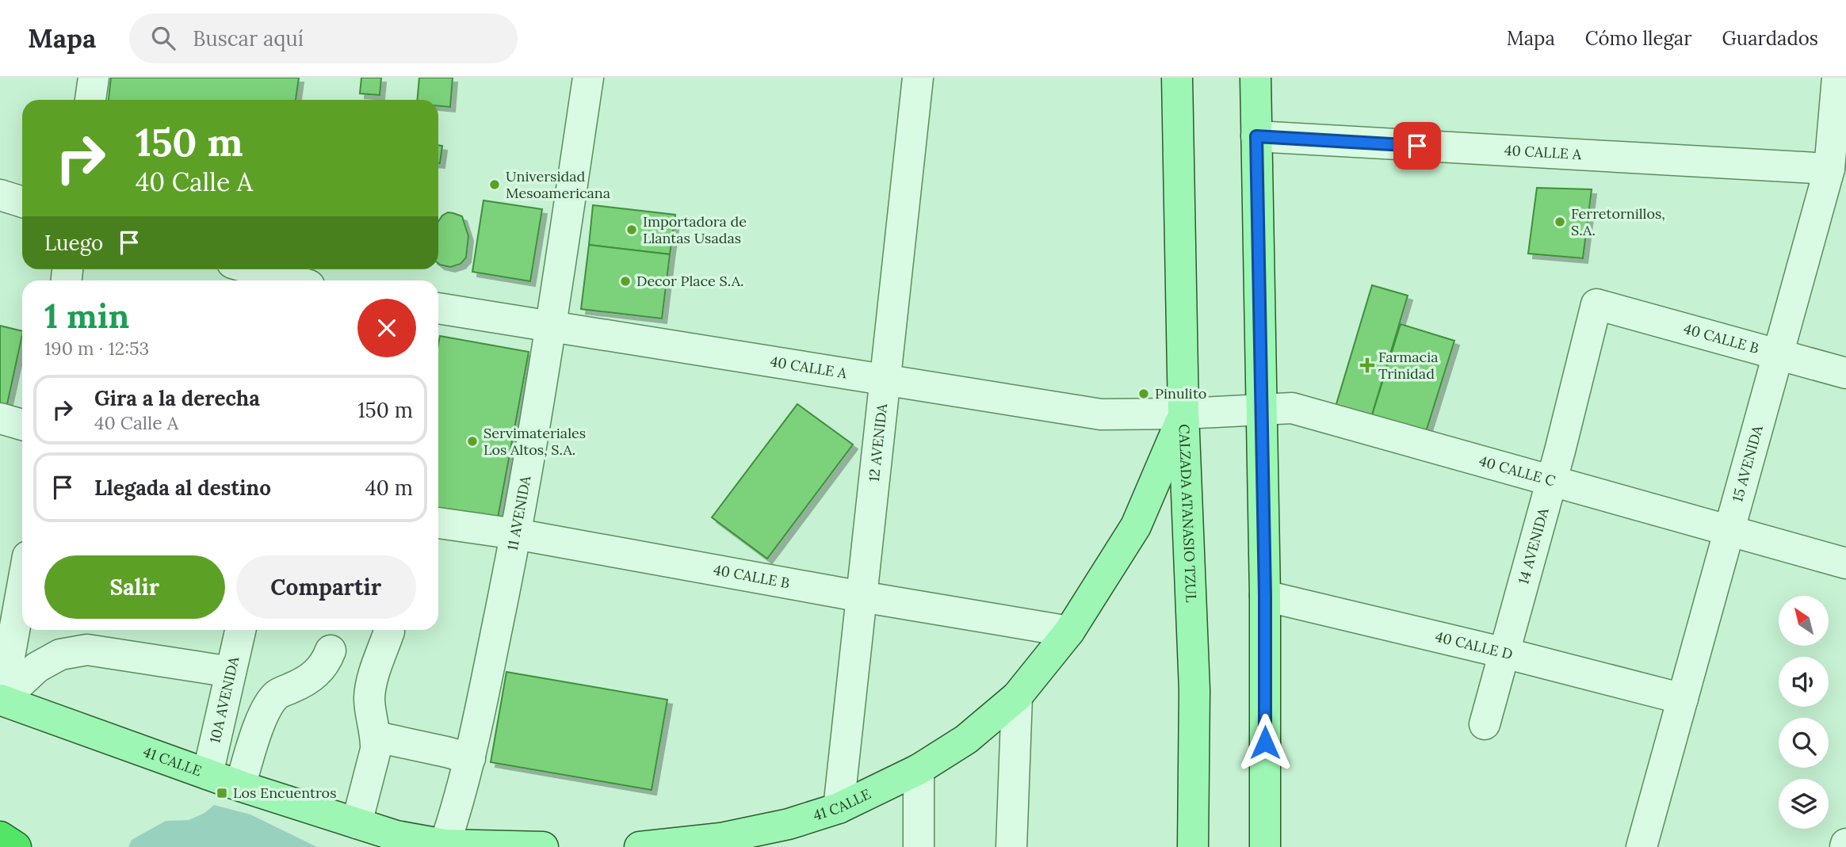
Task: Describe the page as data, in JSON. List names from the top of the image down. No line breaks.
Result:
{"streets":{"main road":["CALZADA ATANASIO TZUL","41 CALLE"],"street":["40 CALLE A","40 CALLE B","12 AVENIDA","15 AVENIDA","40 CALLE C","11 AVENIDA","14 AVENIDA","40 CALLE D","10A AVENIDA"]},"crossings":[["40 CALLE A","12 AVENIDA"],["40 CALLE A","15 AVENIDA"],["40 CALLE A","40 CALLE C"],["40 CALLE A","CALZADA ATANASIO TZUL"],["40 CALLE A","11 AVENIDA"],["40 CALLE A","41 CALLE"],["40 CALLE B","12 AVENIDA"],["40 CALLE B","15 AVENIDA"],["40 CALLE B","11 AVENIDA"],["40 CALLE B","14 AVENIDA"],["40 CALLE B","41 CALLE"],["12 AVENIDA","41 CALLE"],["15 AVENIDA","40 CALLE C"],["15 AVENIDA","40 CALLE D"],["40 CALLE C","CALZADA ATANASIO TZUL"],["40 CALLE C","14 AVENIDA"],["40 CALLE C","41 CALLE"],["CALZADA ATANASIO TZUL","41 CALLE"],["11 AVENIDA","41 CALLE"],["14 AVENIDA","40 CALLE D"],["10A AVENIDA","41 CALLE"]],"places":{"other":["Universidad Mesoamericana","Ferretornillos, S.A.","Importadora de Llantas Usadas","Decor Place S.A.","Pinulito","Servimateriales Los Altos, S.A."],"health":["Farmacia Trinidad"],"transit":["Los Encuentros"]},"north":"top left","page":{"header":"Mapa","search":"Buscar aquí","nav":["Mapa","Cómo llegar","Guardados"],"turn":["150 m","40 Calle A"],"then":"Luego","heading":["1 min","190 m · 12:53"],"list":[{"name":"Gira a la derecha","note":"40 Calle A","value":"150 m"},{"name":"Llegada al destino","value":"40 m"}],"buttons":["Salir","Compartir"]}}
